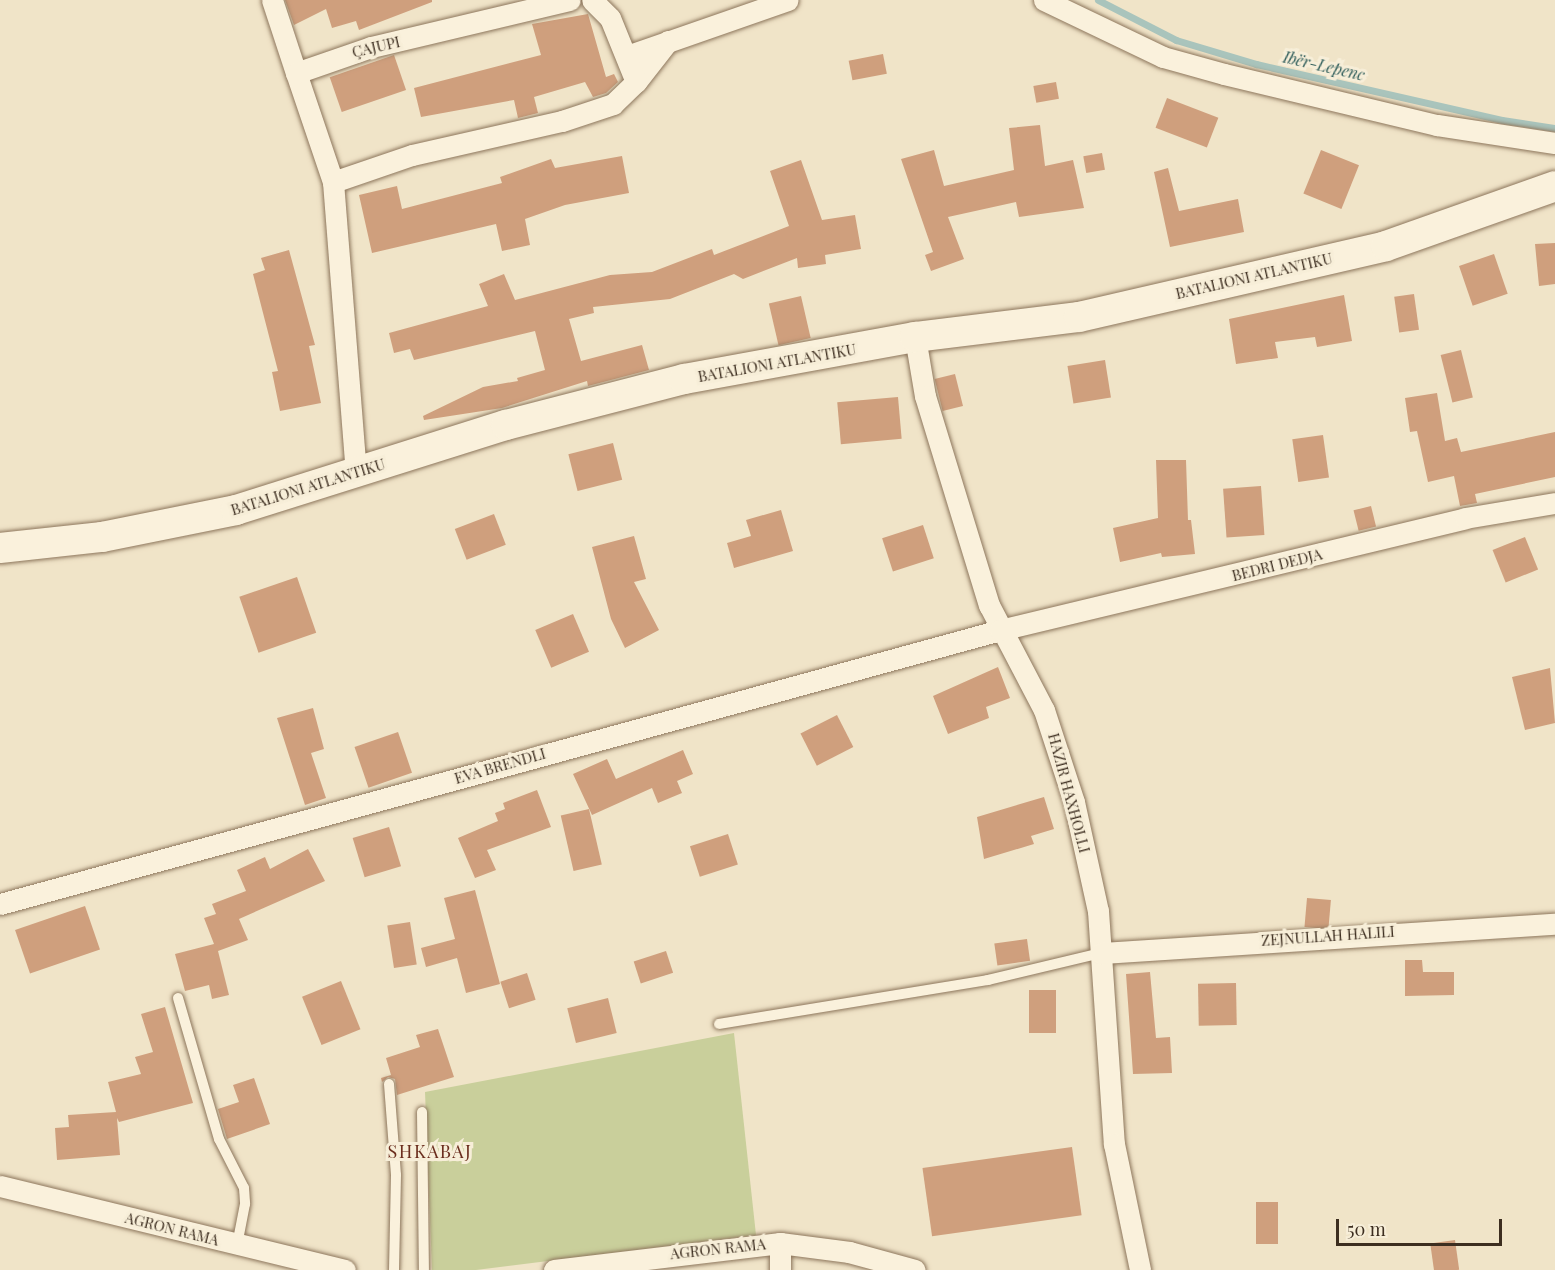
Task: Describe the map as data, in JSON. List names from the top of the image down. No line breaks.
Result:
{"streets":{"street":["ÇAJUPI","BATALIONI ATLANTIKU","BEDRI DEDJA","EVA BRENDLI","HAZIR HAXHOLLI","ZEJNULLAH HALILI","AGRON RAMA"]},"crossings":[["BATALIONI ATLANTIKU","HAZIR HAXHOLLI"],["BEDRI DEDJA","EVA BRENDLI"],["BEDRI DEDJA","HAZIR HAXHOLLI"],["EVA BRENDLI","HAZIR HAXHOLLI"],["HAZIR HAXHOLLI","ZEJNULLAH HALILI"]],"districts":["SHKABAJ"],"water":["Ibër-Lepenc"],"scale_bar":"50 m"}
